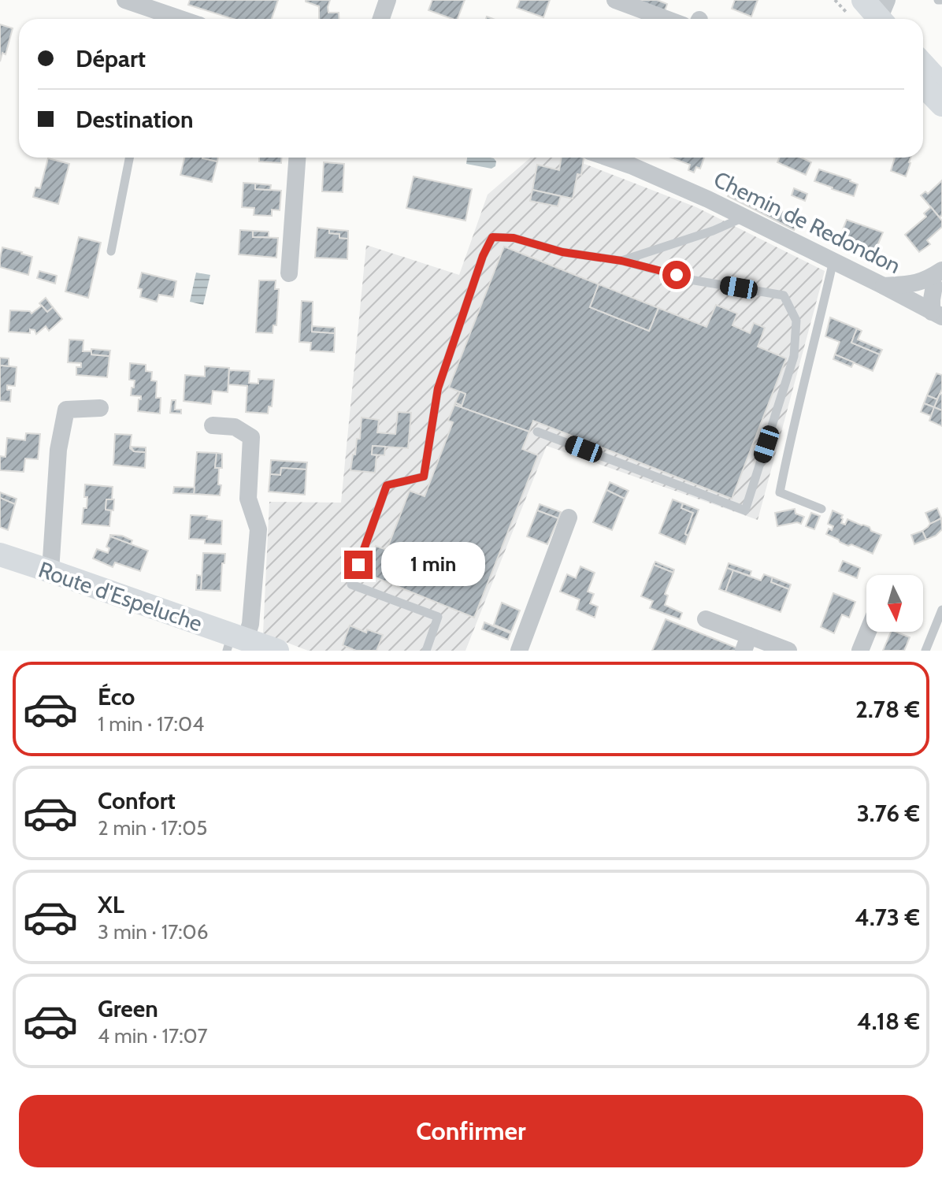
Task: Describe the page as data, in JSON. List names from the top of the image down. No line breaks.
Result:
{"streets":{"street":["Chemin de Redondon","Route d'Espeluche"]},"north":"bottom","page":{"banner":["Départ","Destination"],"bubble":"1 min","list":[{"name":"Éco","note":"1 min · 17:04","value":"2.78 €"},{"name":"Confort","note":"2 min · 17:05","value":"3.76 €"},{"name":"XL","note":"3 min · 17:06","value":"4.73 €"},{"name":"Green","note":"4 min · 17:07","value":"4.18 €"}],"buttons":"Confirmer"}}
